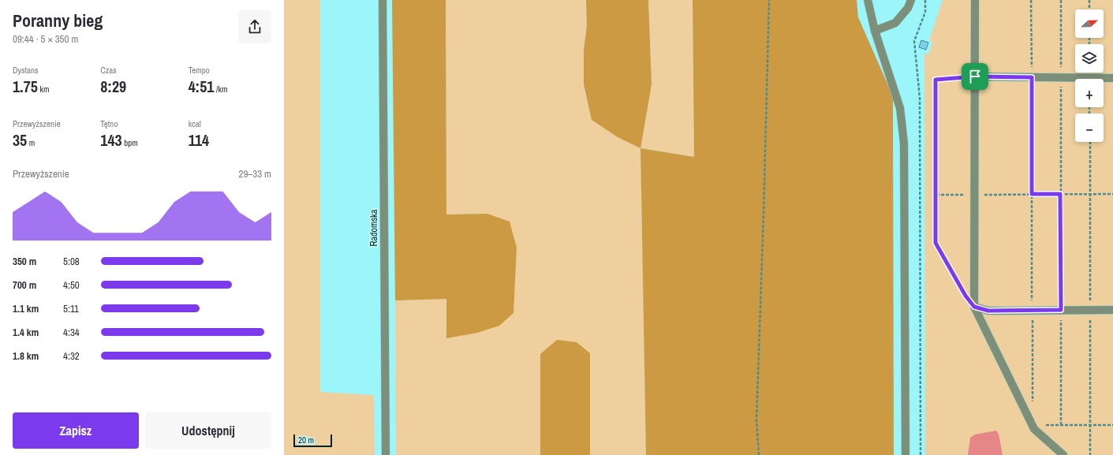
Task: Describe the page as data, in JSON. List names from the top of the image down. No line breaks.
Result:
{"streets":{"street":["Radomska"]},"scale_bar":"20 m","north":"right","page":{"heading":["Poranny bieg","09:44 · 5 × 350 m"],"map_buttons":["+","−"],"stats":[["Dystans","1.75 km"],["Czas","8:29"],["Tempo","4:51 /km"],["Przewyższenie","35 m"],["Tętno","143 bpm"],["kcal","114"]],"chart":["Przewyższenie","29–33 m"],"list":[{"name":"350 m","note":"5:08"},{"name":"700 m","note":"4:50"},{"name":"1.1 km","note":"5:11"},{"name":"1.4 km","note":"4:34"},{"name":"1.8 km","note":"4:32"}],"buttons":["Zapisz","Udostępnij"],"scale":"20 m"}}
